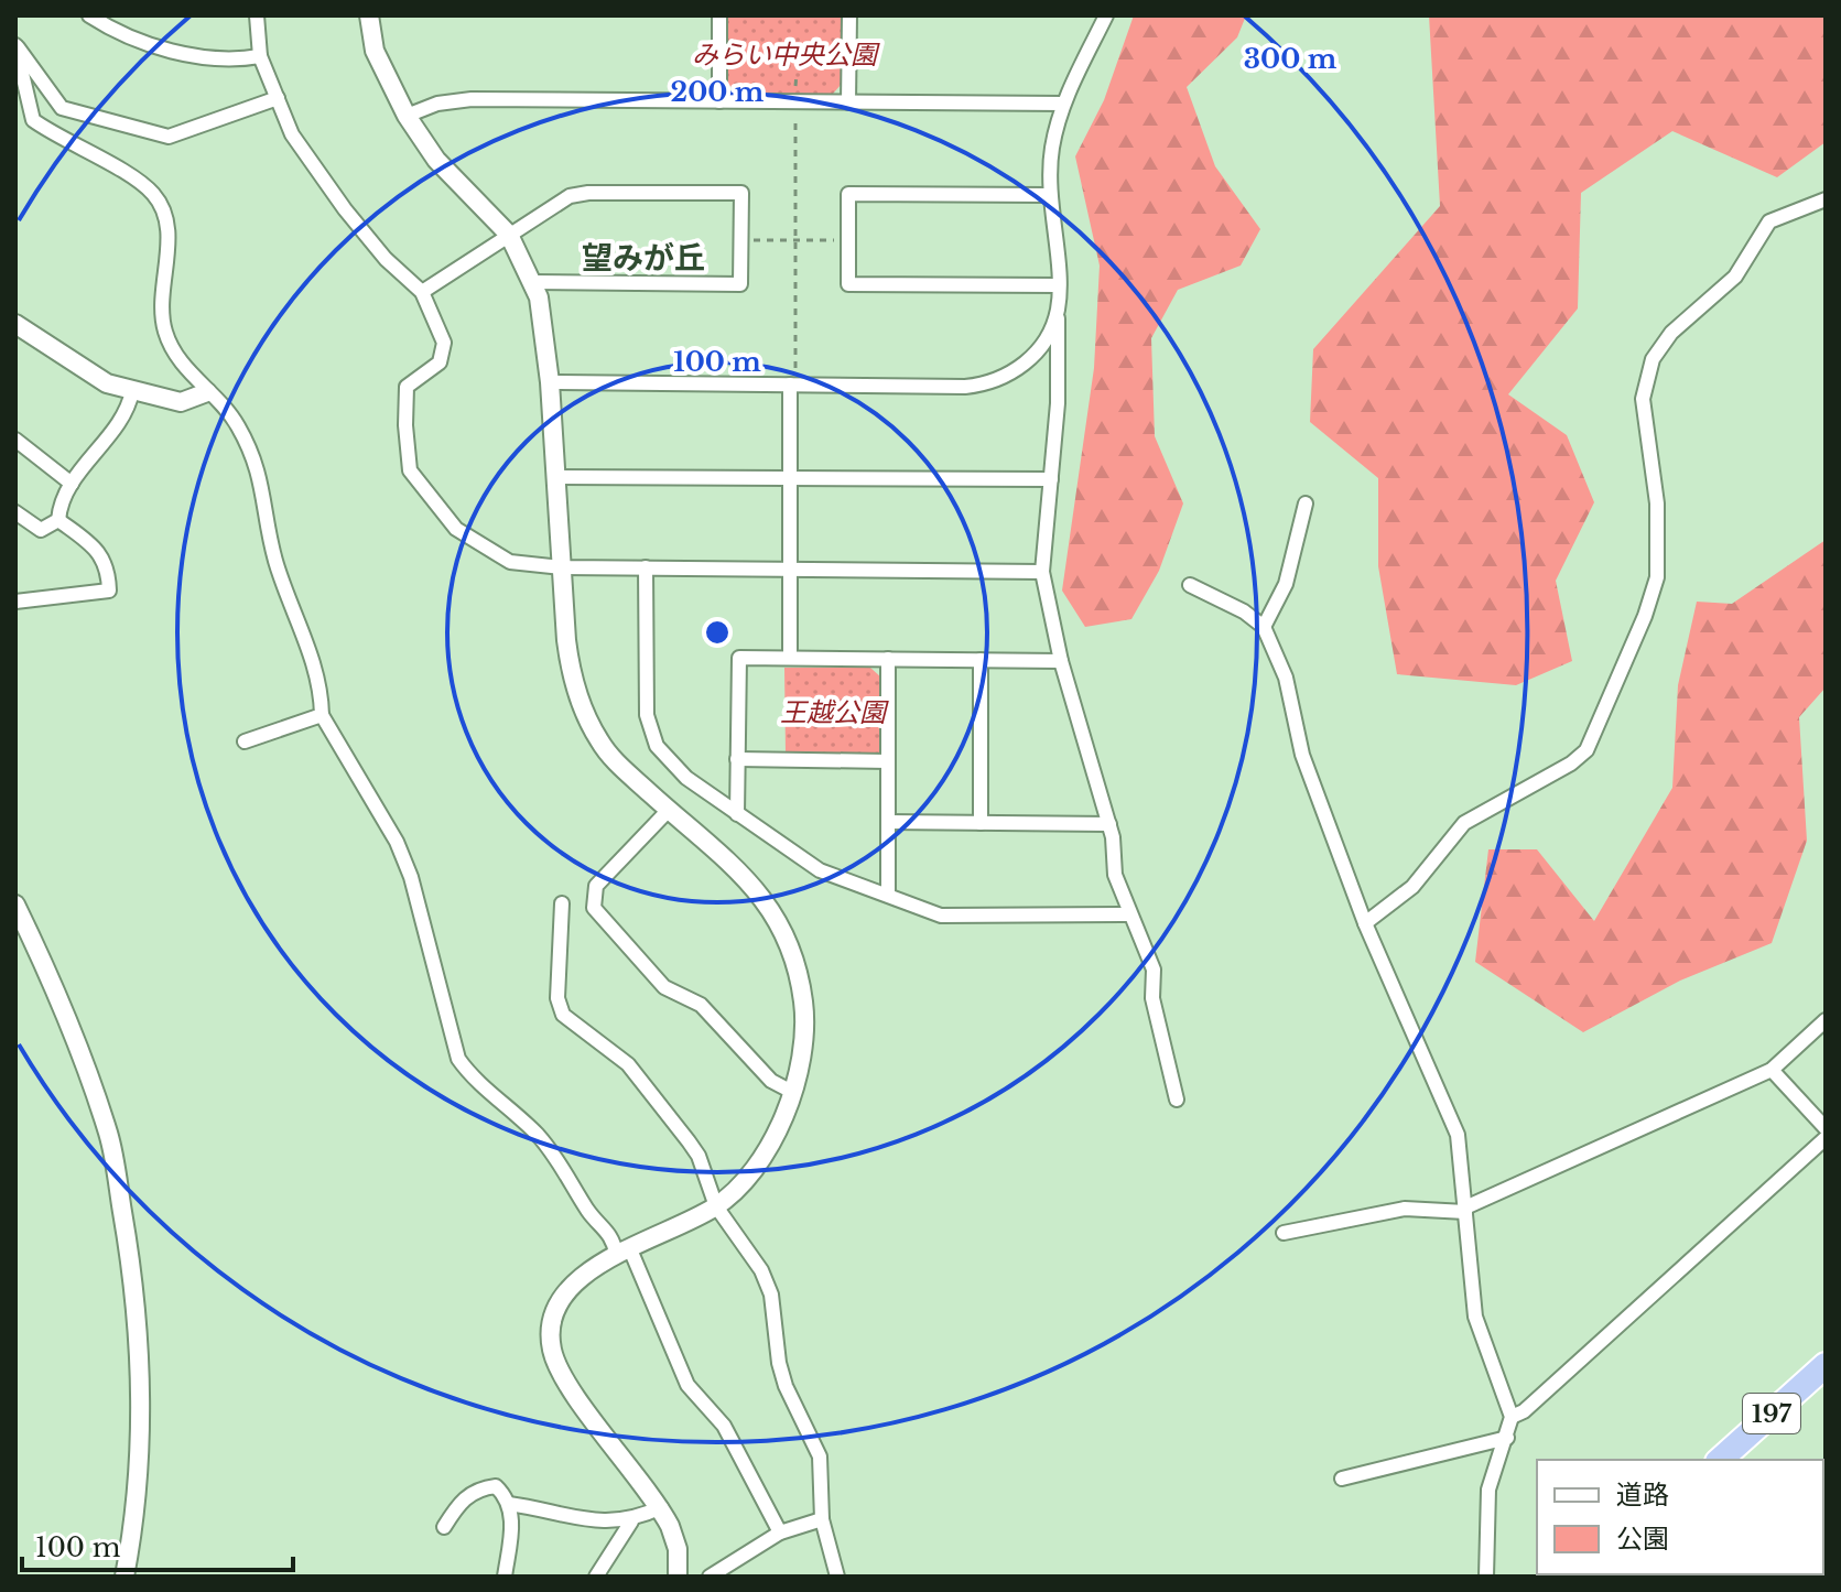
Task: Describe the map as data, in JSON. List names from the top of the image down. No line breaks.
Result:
{"streets":{"highway":["197"]},"districts":["望みが丘"],"parks":["みらい中央公園","王越公園"],"legend":["道路","公園"],"scale_bar":"100 m","rings":["300 m","200 m","100 m"]}
